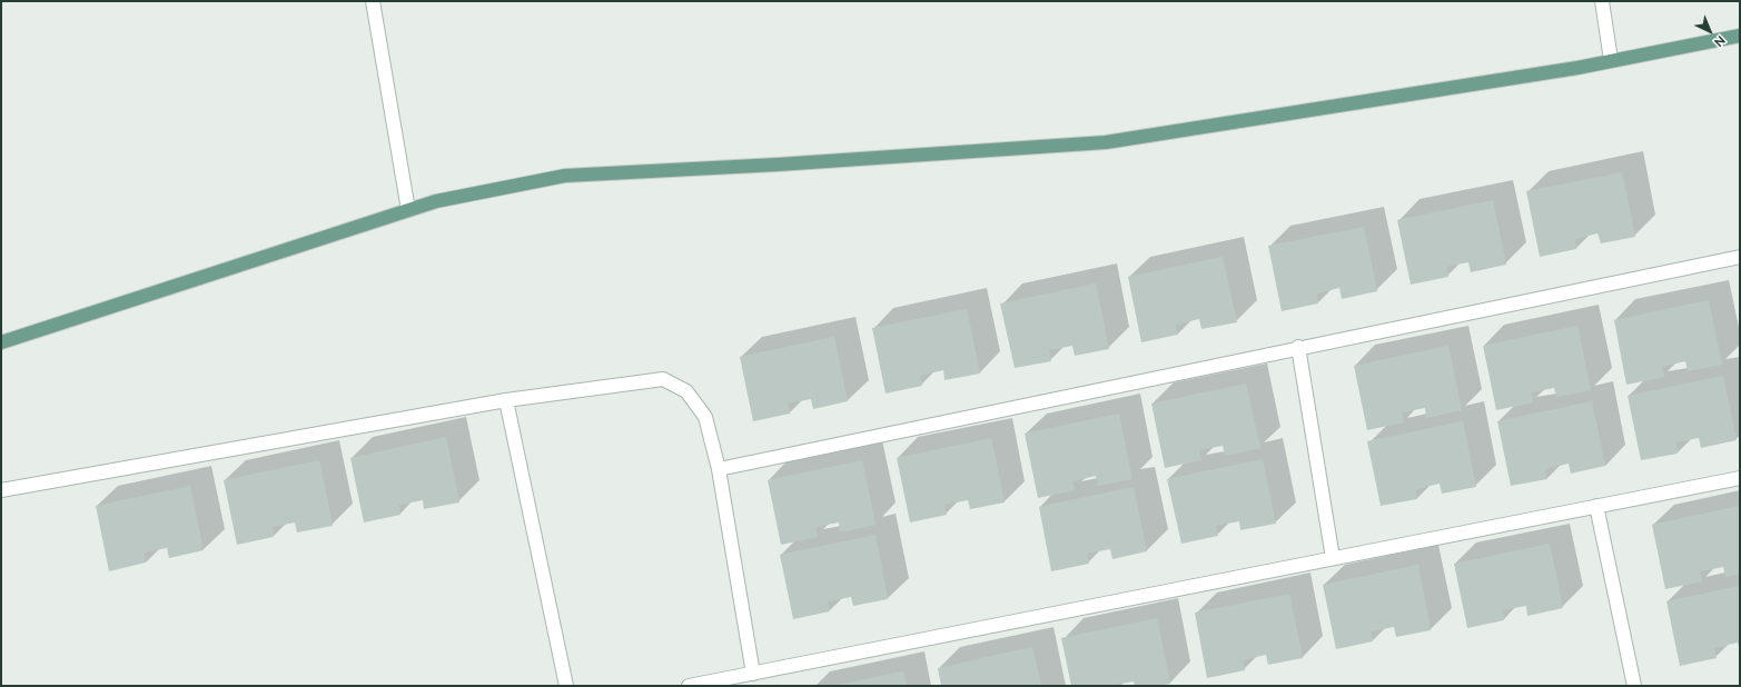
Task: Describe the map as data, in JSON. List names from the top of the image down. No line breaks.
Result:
{"north":"bottom right"}
